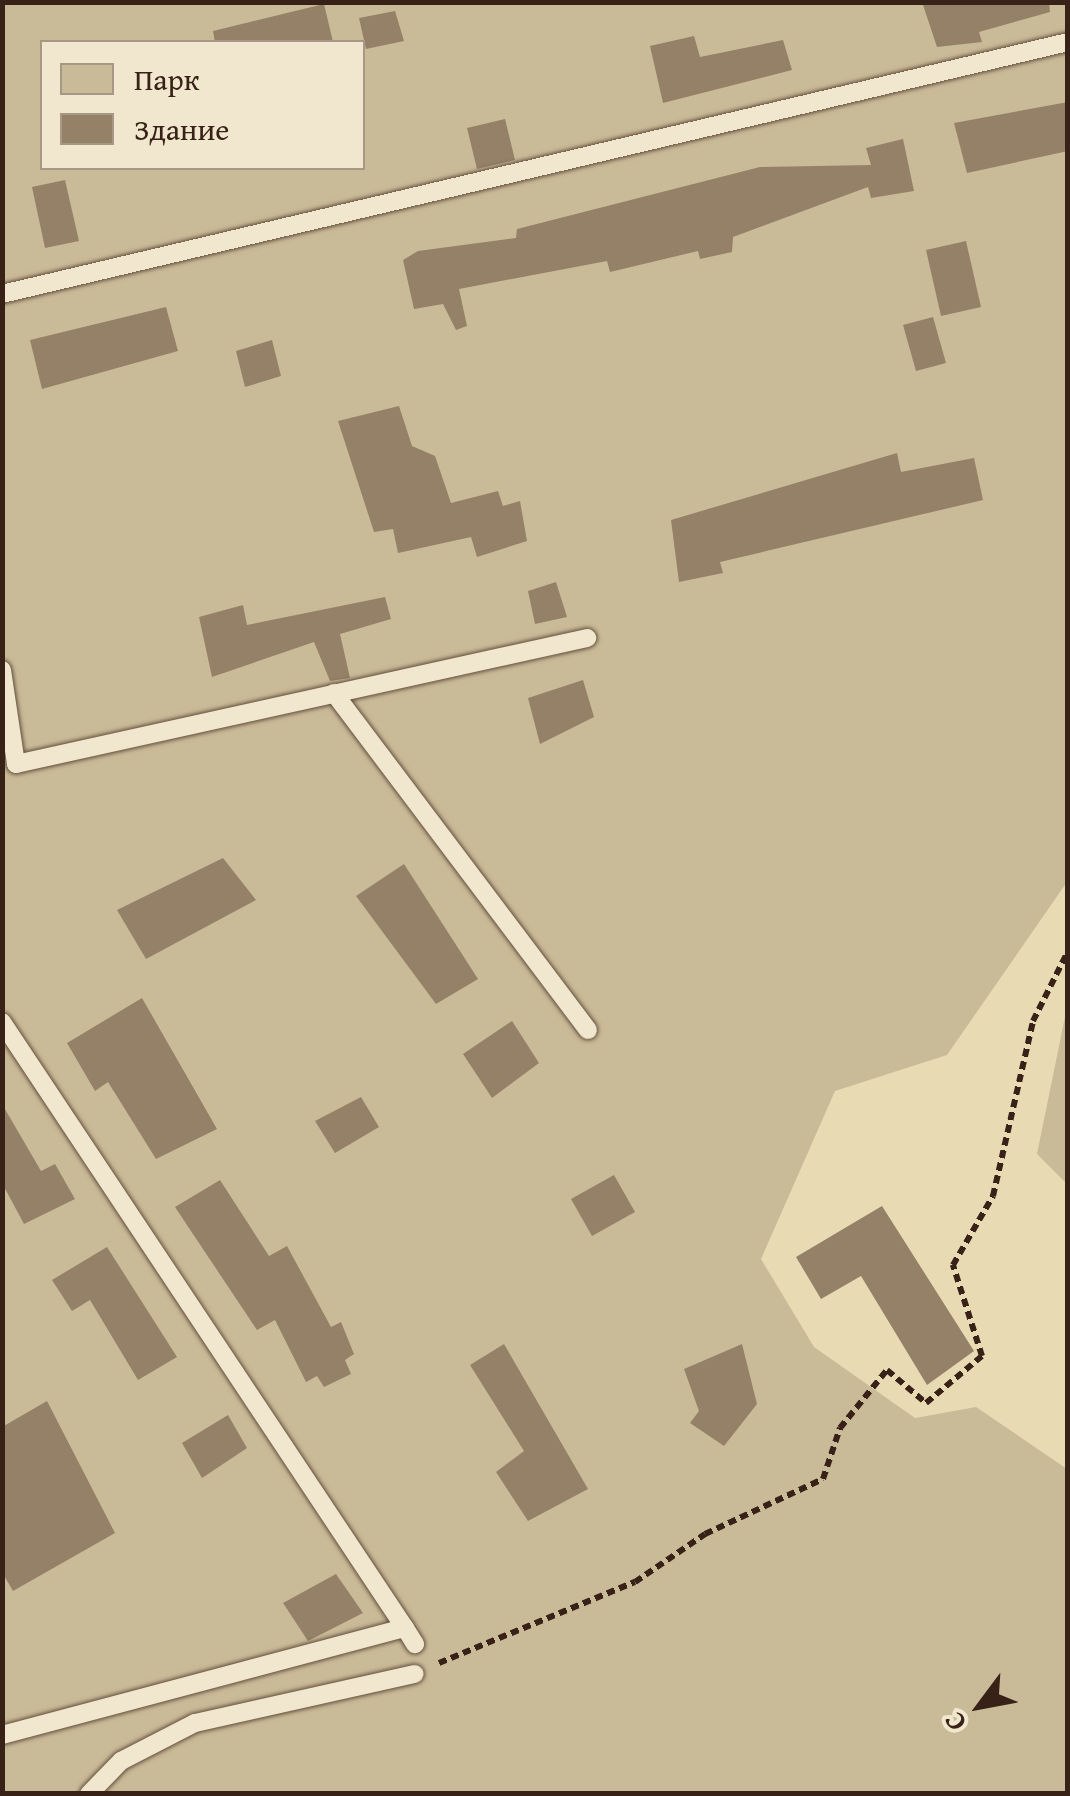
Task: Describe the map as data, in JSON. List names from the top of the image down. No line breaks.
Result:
{"legend":["Парк","Здание"],"north":"bottom left"}
